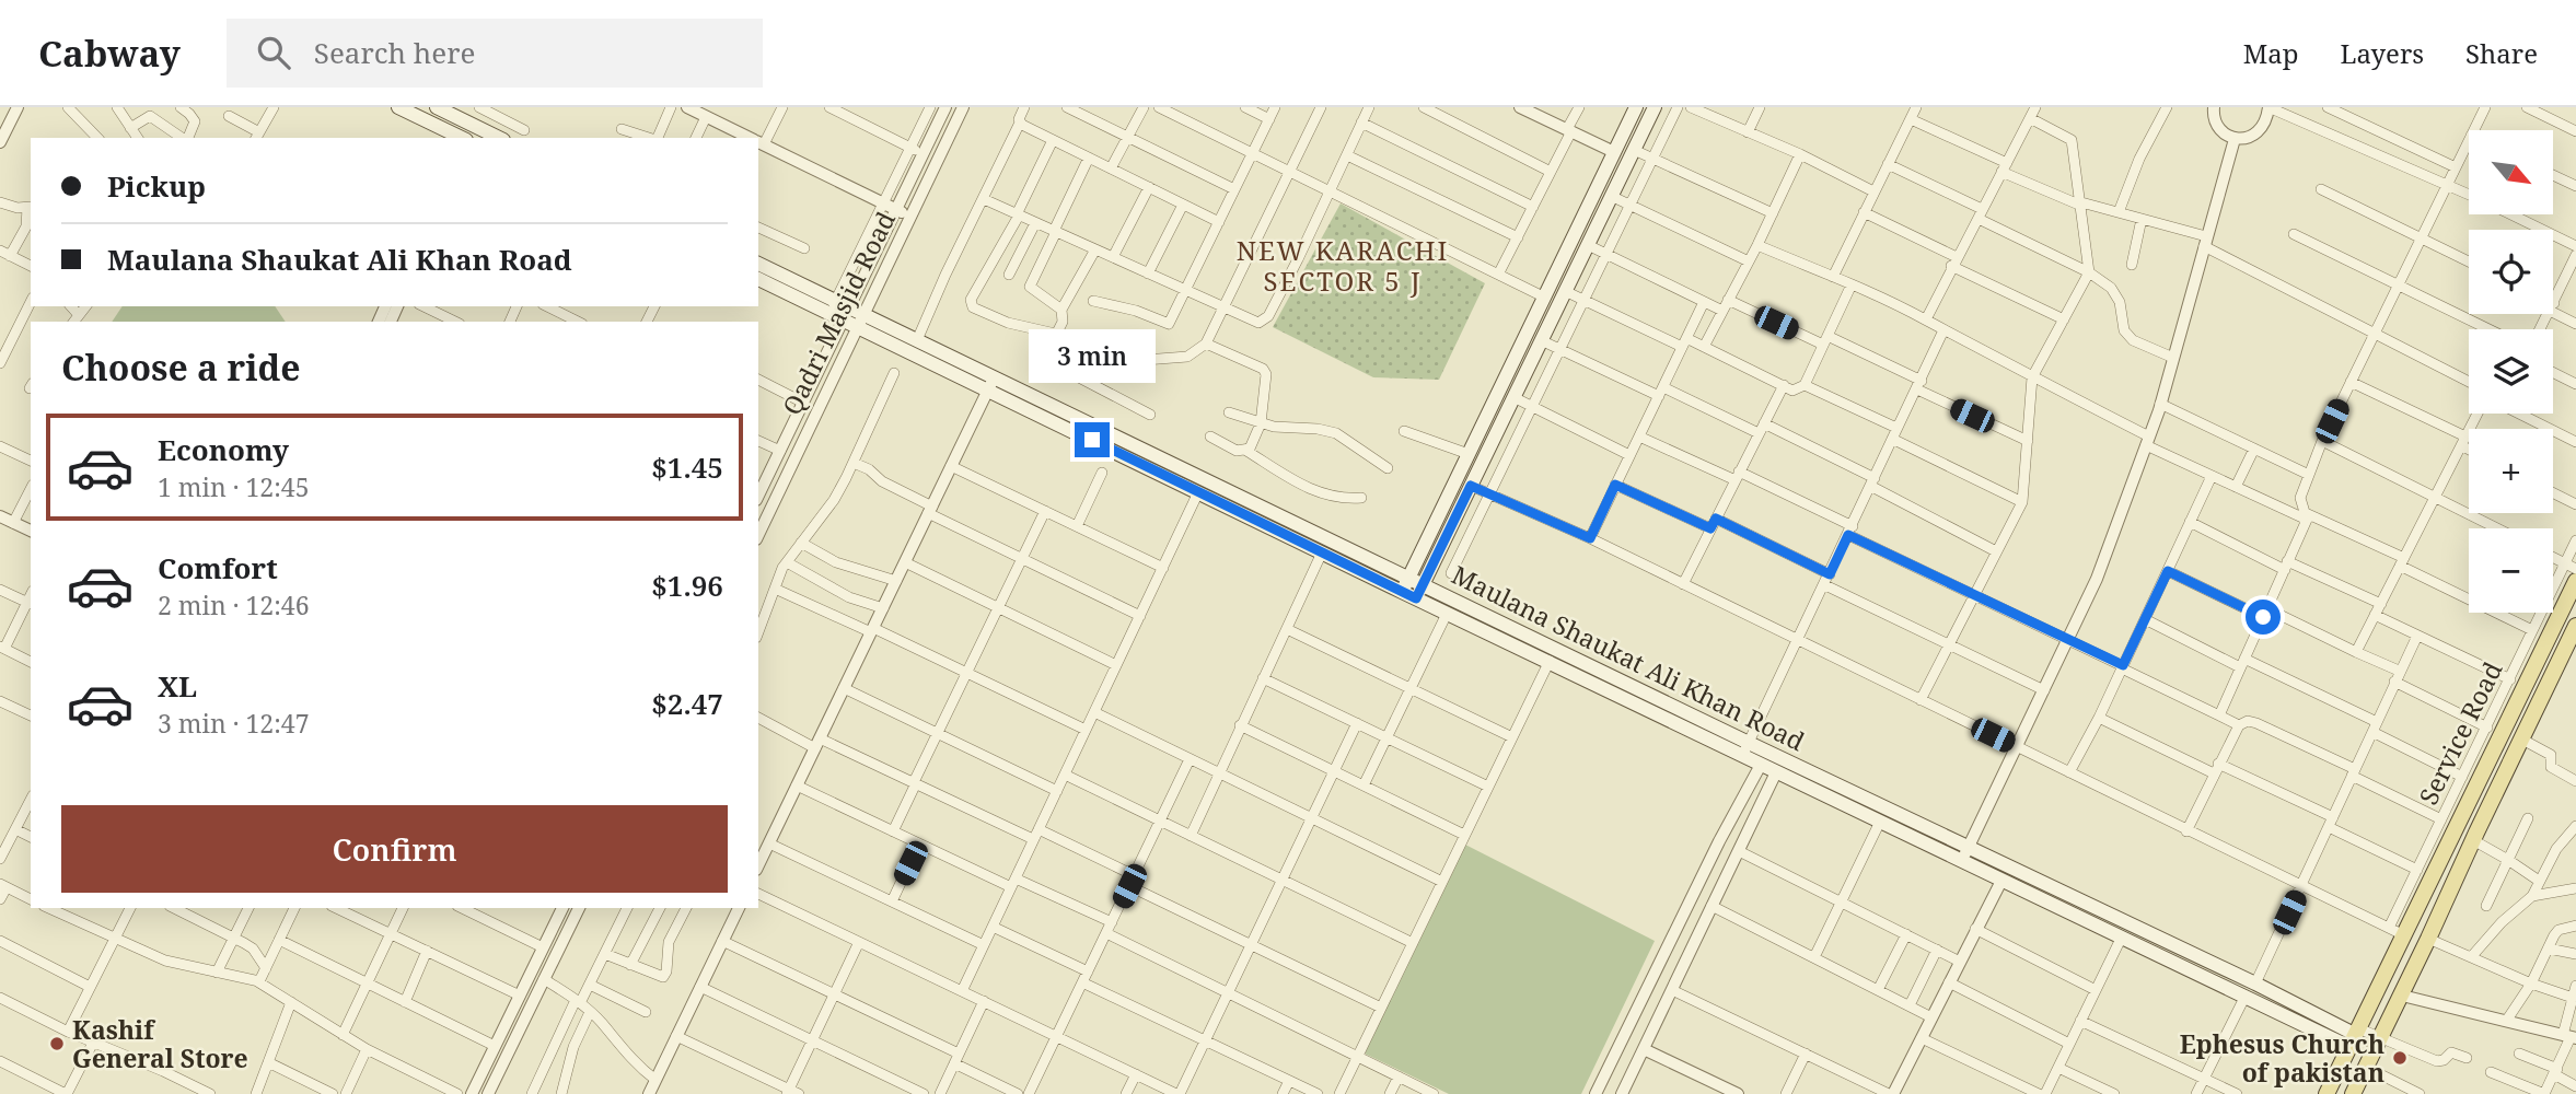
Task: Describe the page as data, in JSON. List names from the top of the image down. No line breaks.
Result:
{"streets":{"main road":["Maulana Shaukat Ali Khan Road"],"street":["Qadri Masjid Road","Service Road"]},"crossings":[["Qadri Masjid Road","Maulana Shaukat Ali Khan Road"]],"districts":["NEW KARACHI SECTOR 5 J"],"places":["Kashif General Store","Ephesus Church of pakistan"],"north":"bottom right","page":{"header":"Cabway","search":"Search here","nav":["Map","Layers","Share"],"map_buttons":["+","−"],"banner":["Pickup","Maulana Shaukat Ali Khan Road"],"heading":"Choose a ride","bubble":"3 min","list":[{"name":"Economy","note":"1 min · 12:45","value":"$1.45"},{"name":"Comfort","note":"2 min · 12:46","value":"$1.96"},{"name":"XL","note":"3 min · 12:47","value":"$2.47"}],"buttons":"Confirm"}}
